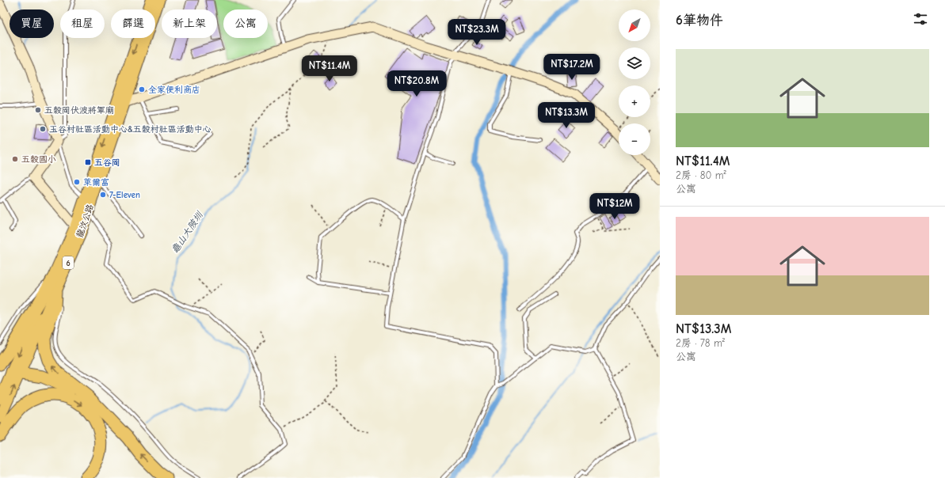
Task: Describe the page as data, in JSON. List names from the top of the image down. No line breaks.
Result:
{"streets":{"main road":["龍汶公路","6"]},"water":["龜山大陂圳"],"places":{"other":["全家便利商店","五穀岡伏波將軍廟","玉谷村社區活動中心&五穀村社區活動中心","五穀國小","萊爾富","7-Eleven"],"transit":["五谷岡"]},"north":"bottom left","page":{"heading":"6筆物件","map_buttons":["+","−"],"chip":["買屋","租屋","篩選","新上架","公寓"],"price":["NT$23.3M","NT$17.2M","NT$11.4M","NT$20.8M","NT$13.3M","NT$12M"],"list":[{"name":"NT$11.4M","note":"2房 · 80 m² · 公寓"},{"name":"NT$13.3M","note":"2房 · 78 m² · 公寓"}]}}
